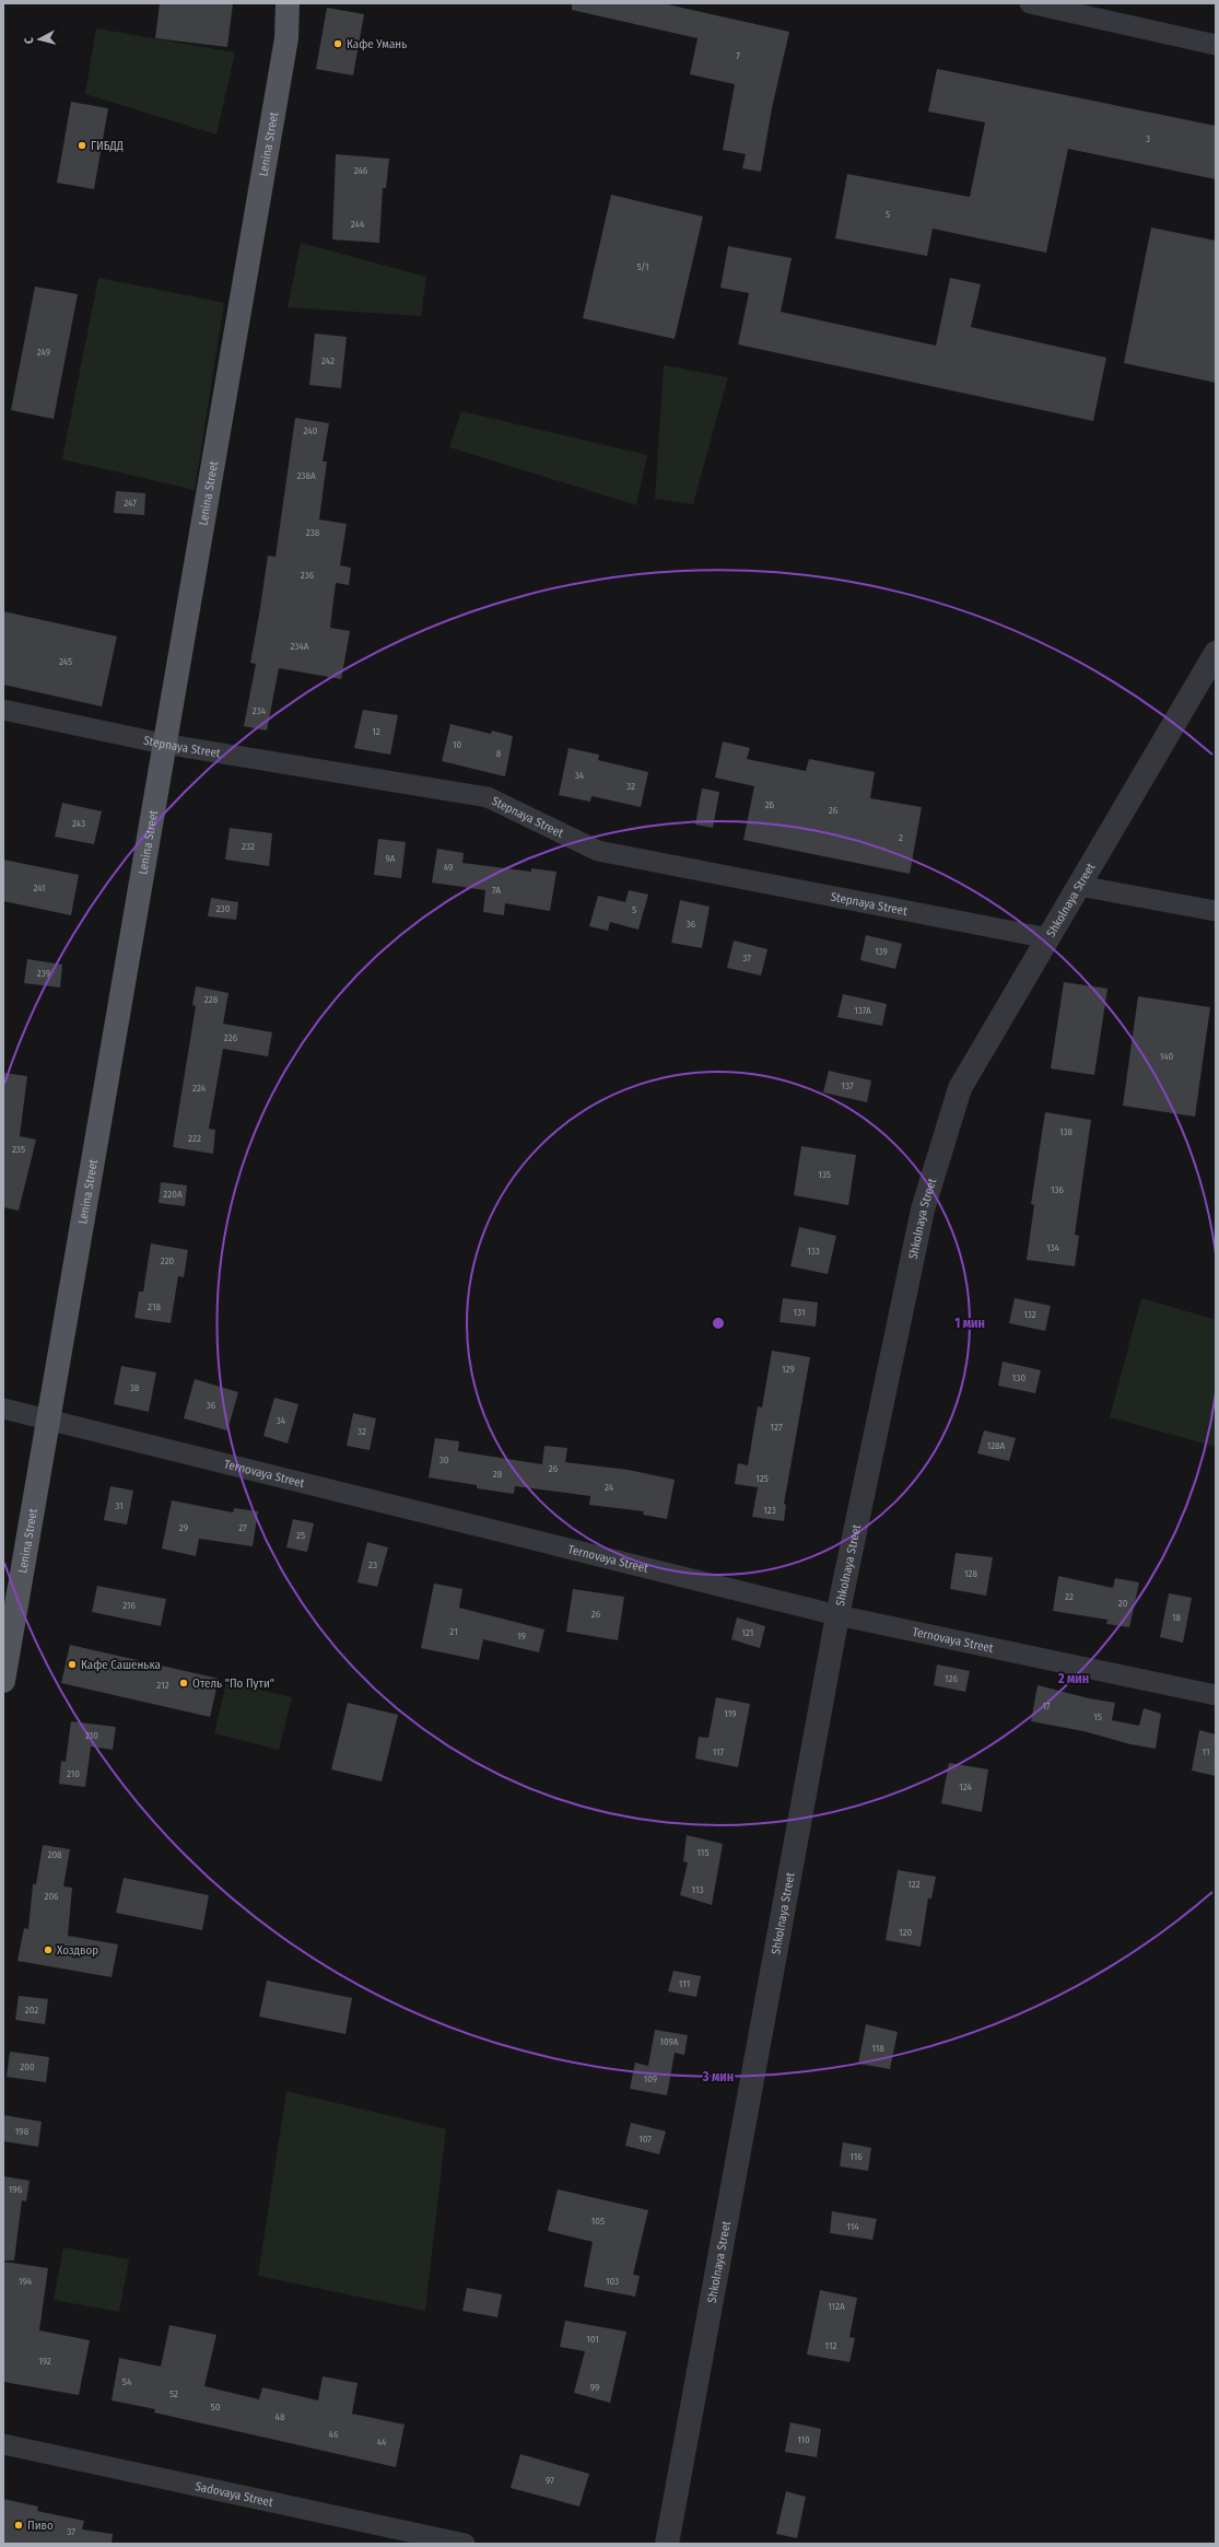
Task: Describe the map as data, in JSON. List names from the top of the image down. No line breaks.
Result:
{"streets":{"main road":["Lenina Street"],"street":["Stepnaya Street","Shkolnaya Street","Ternovaya Street","Sadovaya Street"]},"crossings":[["Lenina Street","Stepnaya Street"],["Lenina Street","Ternovaya Street"],["Stepnaya Street","Shkolnaya Street"],["Shkolnaya Street","Ternovaya Street"]],"places":["Кафе Умань","ГИБДД","Кафе Сашенька","Отель \"По Пути\"","Хоздвор","Пиво"],"house_numbers":["7","3","246","5","244","5/1","249","242","240","238А","247","238","236","234А","245","234","12","10","8","34","32","2Б","26","243","2","232","9А","49","241","7А","230","5","36","139","37","239","228","137А","226","140","137","224","138","222","235","135","136","220А","134","133","220","218","131","132","129","130","38","36","34","127","32","128А","30","26","28","125","24","31","123","29","27","25","23","128","22","20","216","26","18","21","121","19","126","212","17","119","15","210","117","11","210","124","115","208","122","113","206","120","111","202","109А","118","200","109","198","107","116","196","105","114","194","103","112А","101","112","192","54","99","52","50","48","46","110","44","97","37"],"north":"left","rings":["1 мин","2 мин","3 мин"]}
